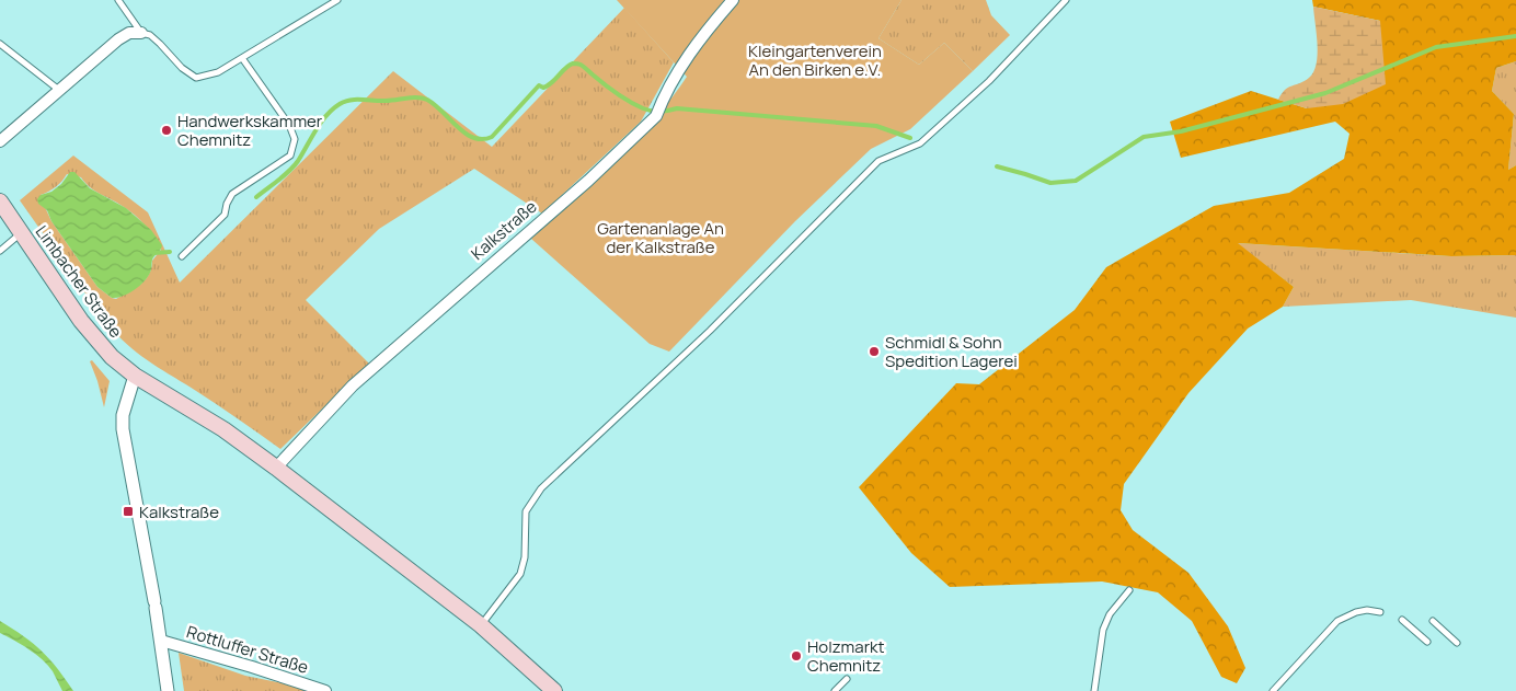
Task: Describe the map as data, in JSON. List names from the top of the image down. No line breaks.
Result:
{"streets":{"main road":["Limbacher Straße"],"street":["Kalkstraße","Rottluffer Straße"]},"parks":["Kleingartenverein An den Birken e.V.","Gartenanlage An der Kalkstraße"],"places":{"other":["Handwerkskammer Chemnitz","Schmidl & Sohn Spedition Lagerei","Holzmarkt Chemnitz"],"transit":["Kalkstraße"]}}
